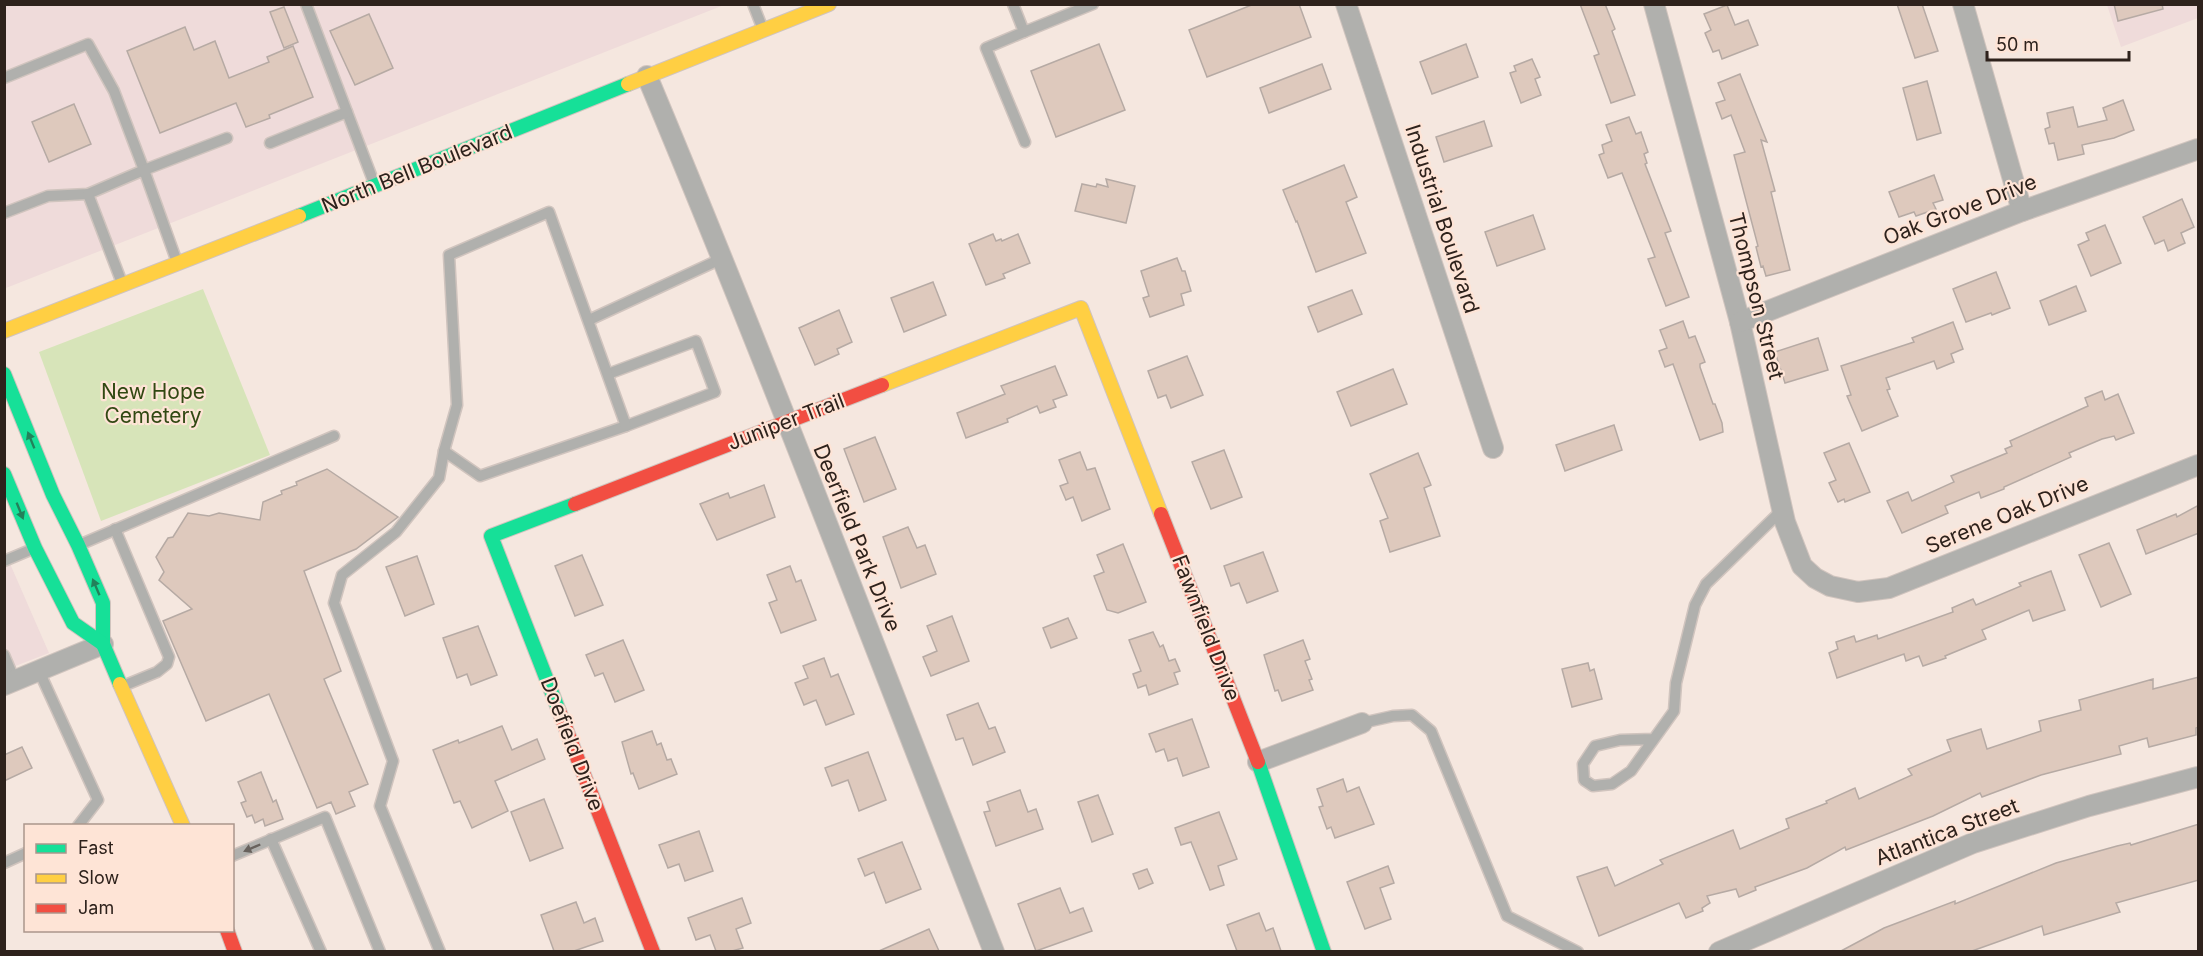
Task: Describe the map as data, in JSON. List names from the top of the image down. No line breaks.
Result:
{"streets":{"street":["North Bell Boulevard","Oak Grove Drive","Industrial Boulevard","Thompson Street","Juniper Trail","Serene Oak Drive","Deerfield Park Drive","Fawnfield Drive","Doefield Drive","Atlantica Street"]},"crossings":[["North Bell Boulevard","Deerfield Park Drive"],["Oak Grove Drive","Thompson Street"],["Thompson Street","Serene Oak Drive"],["Juniper Trail","Deerfield Park Drive"],["Juniper Trail","Fawnfield Drive"],["Juniper Trail","Doefield Drive"]],"parks":["New Hope Cemetery"],"legend":["Fast","Slow","Jam"],"scale_bar":"50 m"}
